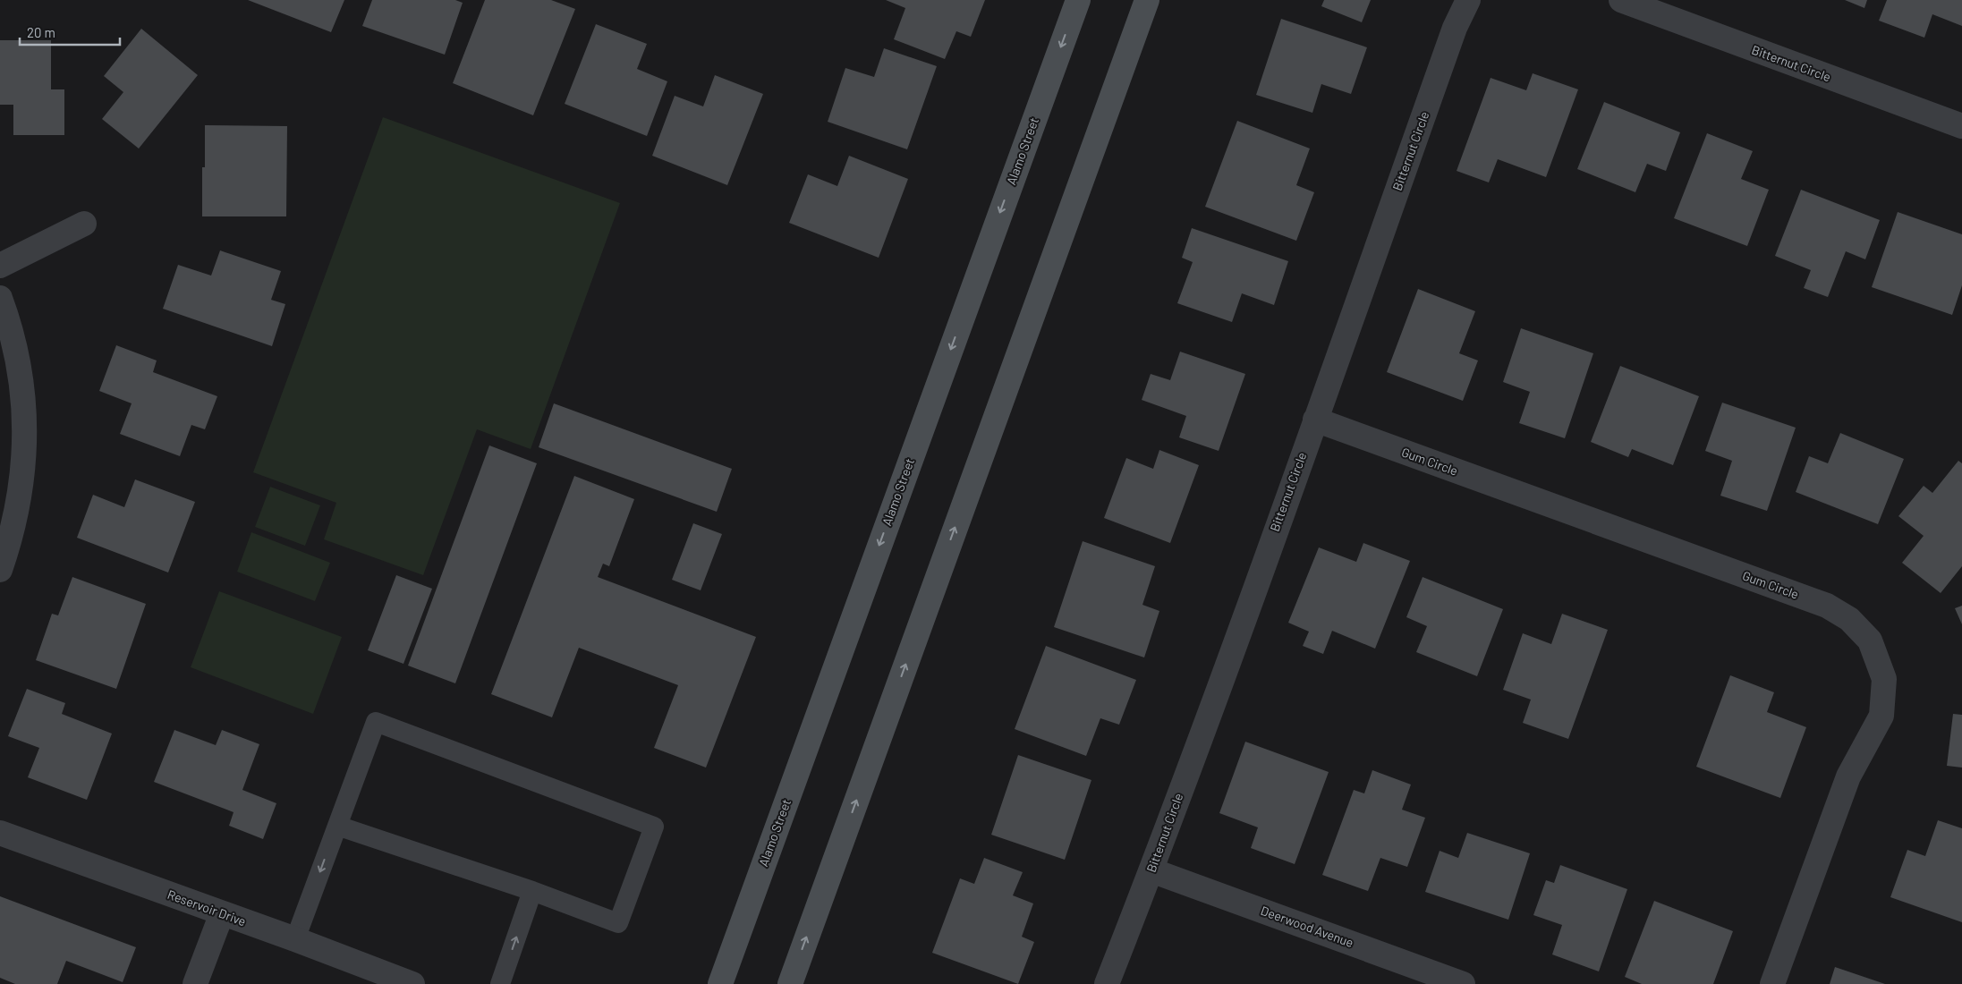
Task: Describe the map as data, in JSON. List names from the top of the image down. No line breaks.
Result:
{"streets":{"main road":["Alamo Street"],"street":["Bitternut Circle","Gum Circle","Reservoir Drive","Deerwood Avenue"]},"crossings":[["Bitternut Circle","Gum Circle"],["Bitternut Circle","Deerwood Avenue"]],"scale_bar":"20 m"}
